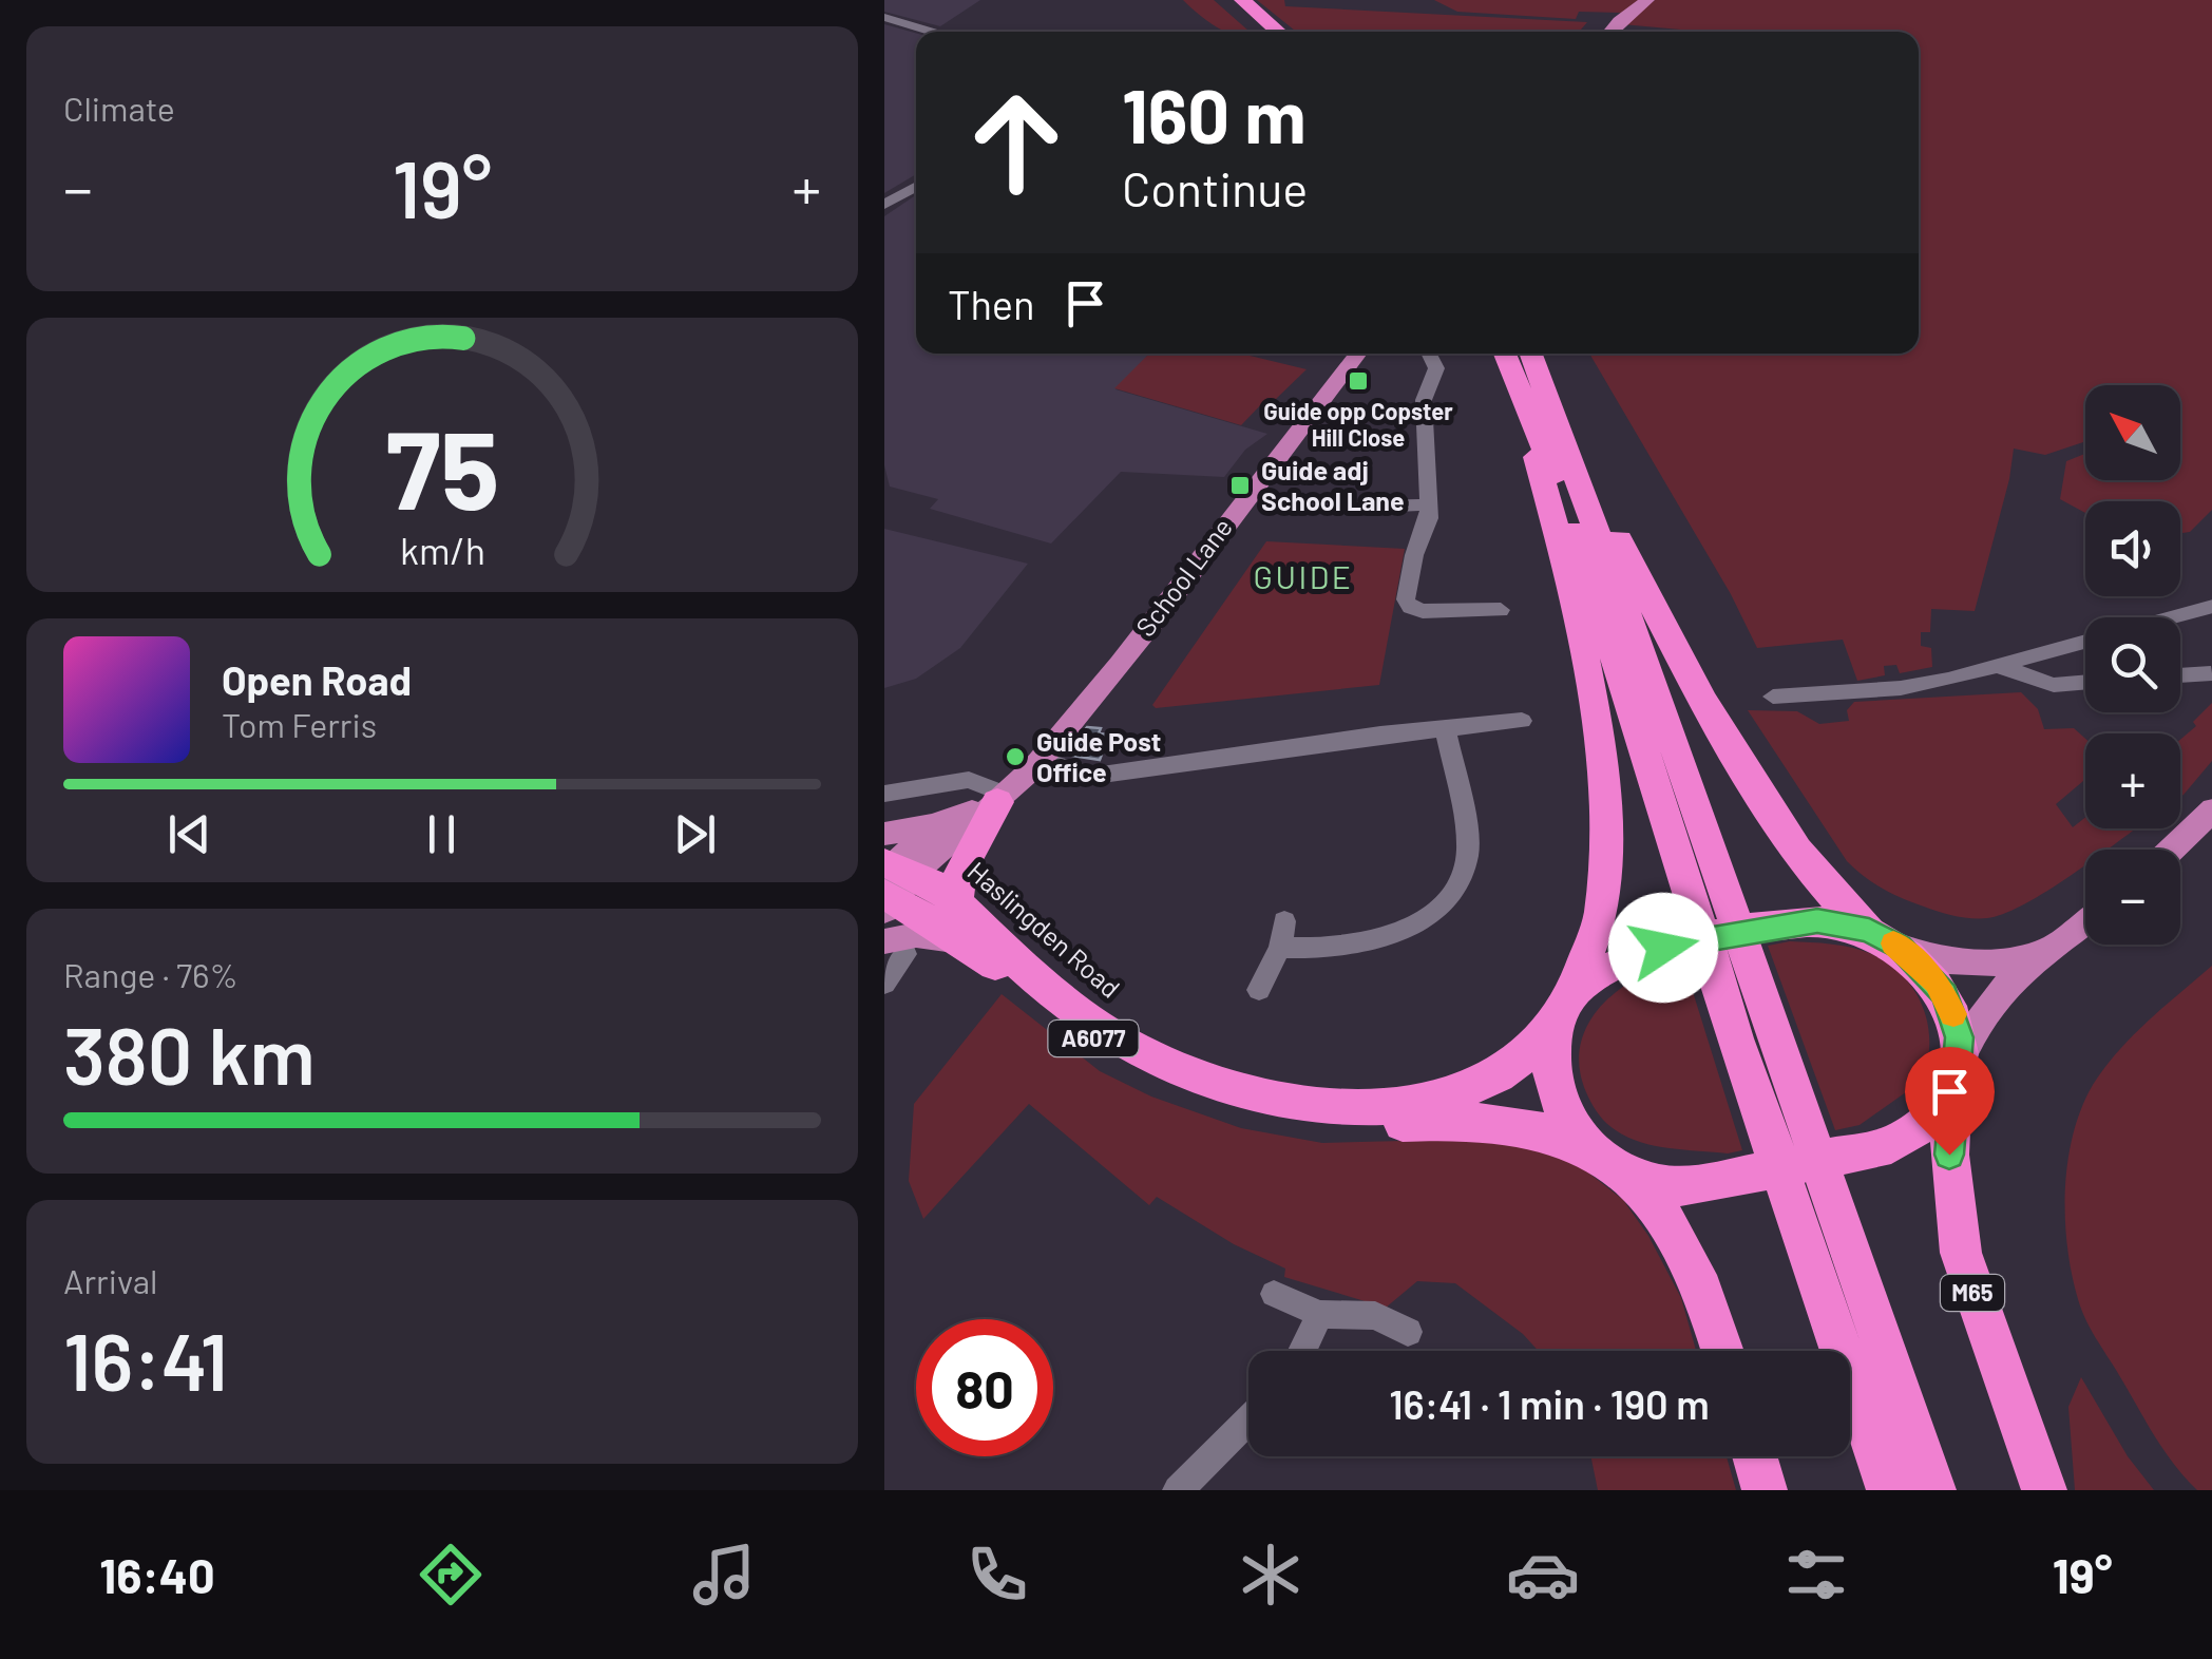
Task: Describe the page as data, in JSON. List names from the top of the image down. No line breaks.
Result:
{"streets":{"highway":["Haslingden Road","A6077","M65"],"main road":["School Lane"]},"crossings":[["School Lane","Haslingden Road"],["Haslingden Road","A6077"],["Haslingden Road","M65"],["A6077","M65"]],"districts":["GUIDE"],"places":{"transit":["Guide opp Copster Hill Close","Guide adj School Lane"],"other":["Guide Post Office"]},"north":"top left","page":{"tile":["Climate",["Range · 76%","380 km"],["Arrival","16:41"]],"turn":["160 m","Continue"],"heat":["−","19°","+"],"then":"Then","map_buttons":["+","−"],"song":["Open Road","Tom Ferris"],"limit":"80","trip":"16:41 · 1 min · 190 m","tabs":["16:40","19°"],"gauge":["75","km/h"]}}
